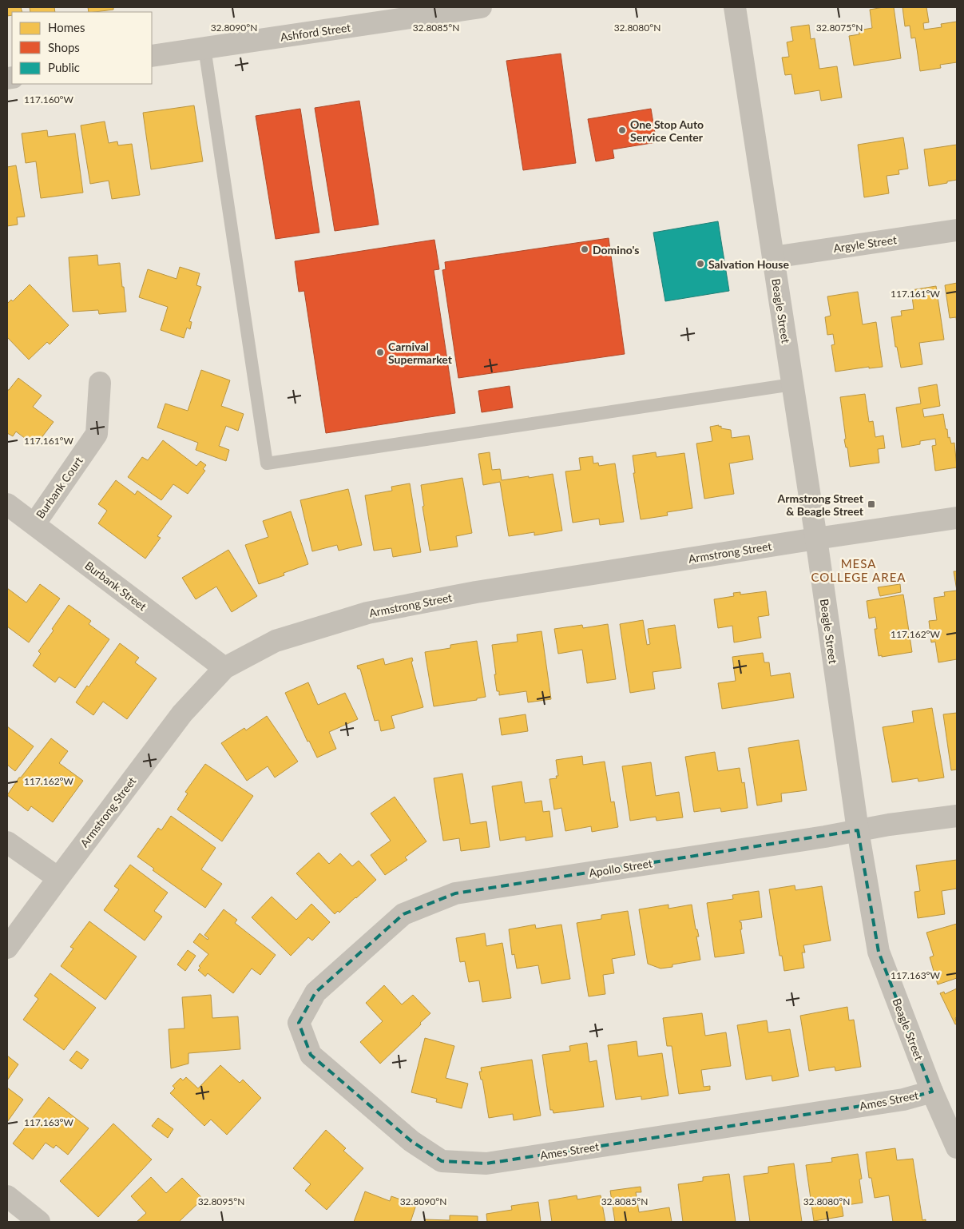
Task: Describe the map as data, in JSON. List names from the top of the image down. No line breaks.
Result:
{"streets":{"street":["Ashford Street","Argyle Street","Beagle Street","Burbank Court","Armstrong Street","Burbank Street","Apollo Street","Ames Street"]},"crossings":[["Argyle Street","Beagle Street"],["Beagle Street","Armstrong Street"],["Beagle Street","Apollo Street"],["Beagle Street","Ames Street"],["Burbank Court","Burbank Street"],["Armstrong Street","Burbank Street"],["Apollo Street","Ames Street"]],"districts":["MESA COLLEGE AREA"],"places":{"other":["One Stop Auto Service Center","Domino's","Salvation House","Carnival Supermarket"],"transit":["Armstrong Street & Beagle Street"]},"legend":["Homes","Shops","Public"],"coordinates":["32.8090°N","32.8085°N","32.8080°N","32.8075°N","117.160°W","117.161°W","117.162°W","117.163°W","32.8095°N"]}
